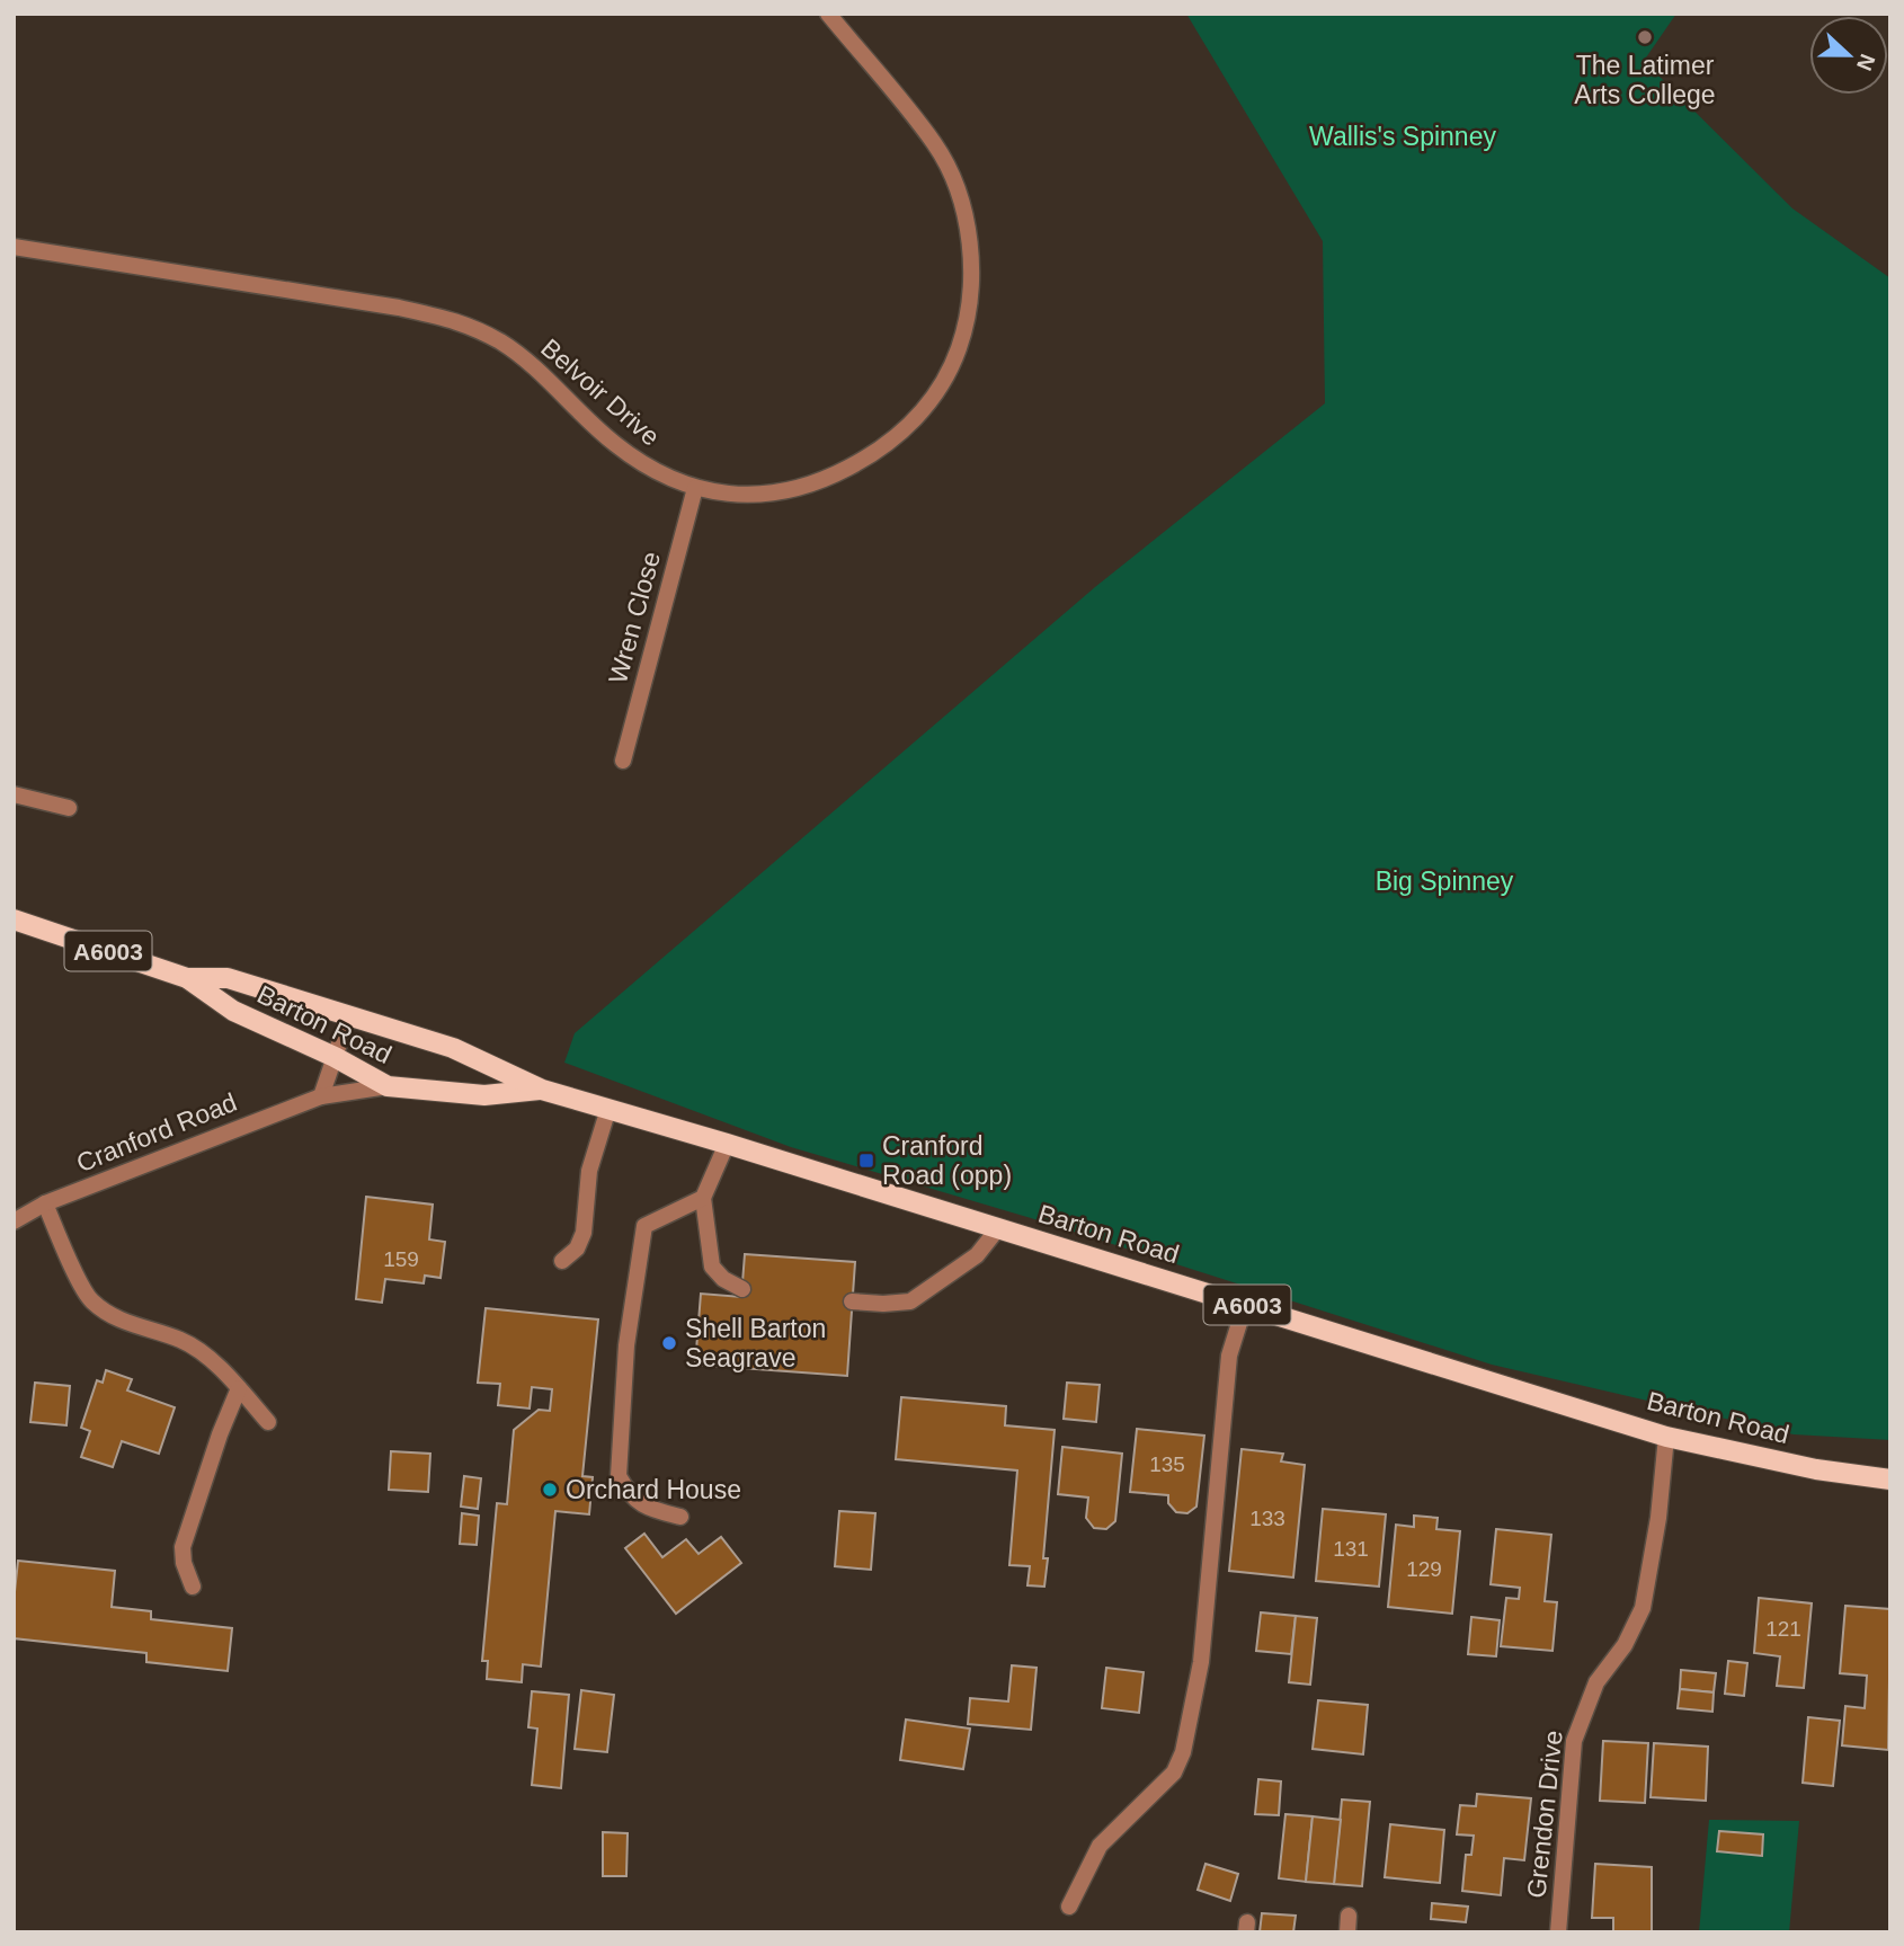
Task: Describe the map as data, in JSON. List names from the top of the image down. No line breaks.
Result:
{"streets":{"main road":["A6003","Barton Road"],"street":["Belvoir Drive","Wren Close","Cranford Road","Grendon Drive"]},"crossings":[["Belvoir Drive","Wren Close"],["Barton Road","Cranford Road"],["Barton Road","Grendon Drive"]],"parks":["Wallis's Spinney","Big Spinney"],"places":{"other":["The Latimer Arts College","Shell Barton Seagrave","Orchard House"],"transit":["Cranford Road (opp)"]},"house_numbers":["159","135","133","131","129","121"],"north":"right"}
